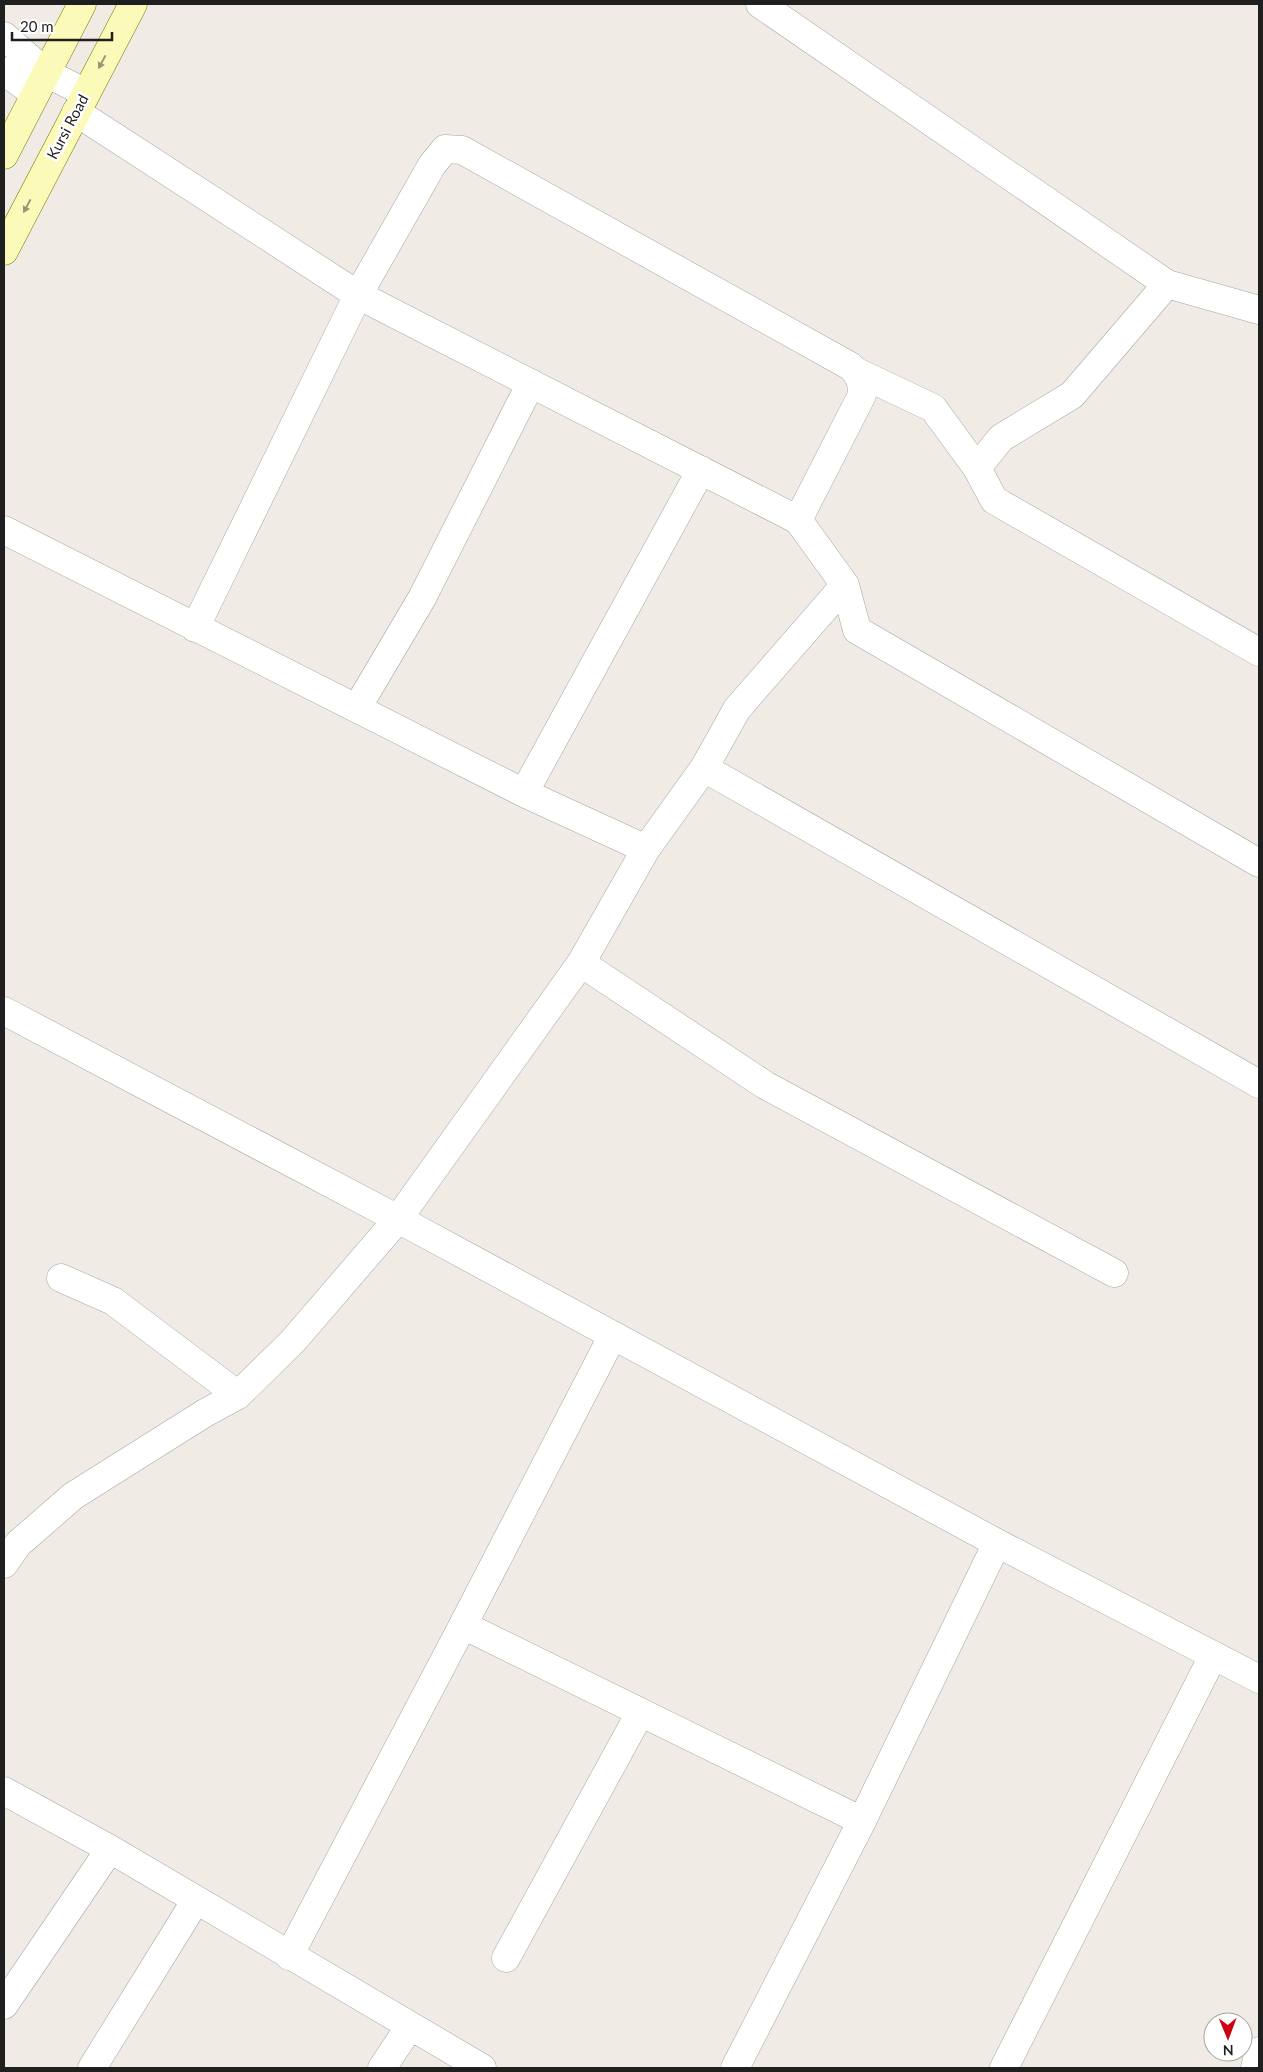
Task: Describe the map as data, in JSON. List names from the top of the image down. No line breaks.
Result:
{"streets":{"main road":["Kursi Road"]},"scale_bar":"20 m","north":"bottom"}
